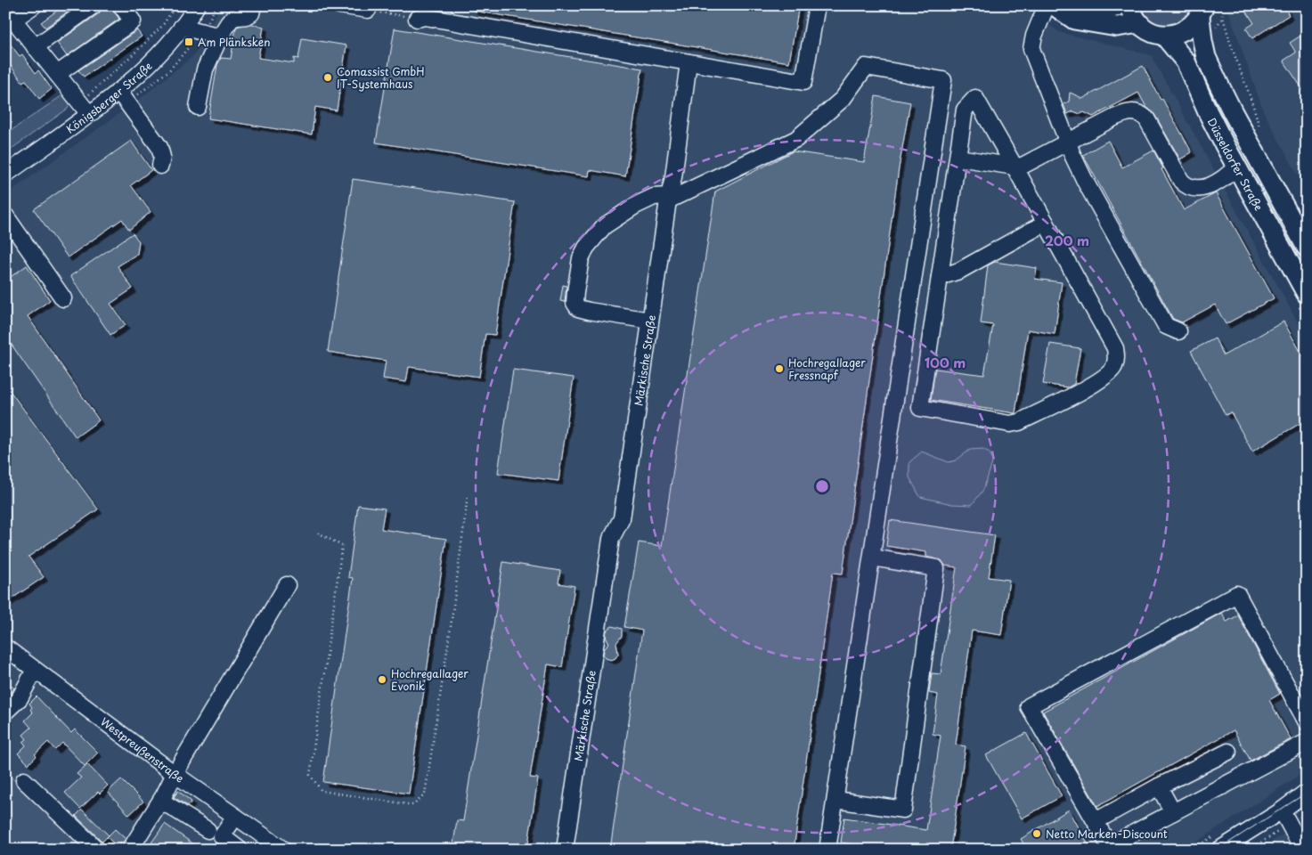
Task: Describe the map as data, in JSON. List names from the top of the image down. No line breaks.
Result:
{"streets":{"main road":["Düsseldorfer Straße"],"street":["Königsberger Straße","Märkische Straße","Westpreußenstraße"]},"places":{"transit":["Am Plänksken"],"other":["Comassist GmbH IT-Systemhaus","Hochregallager Fressnapf","Hochregallager Evonik","Netto Marken-Discount"]},"rings":["200 m","100 m"]}
